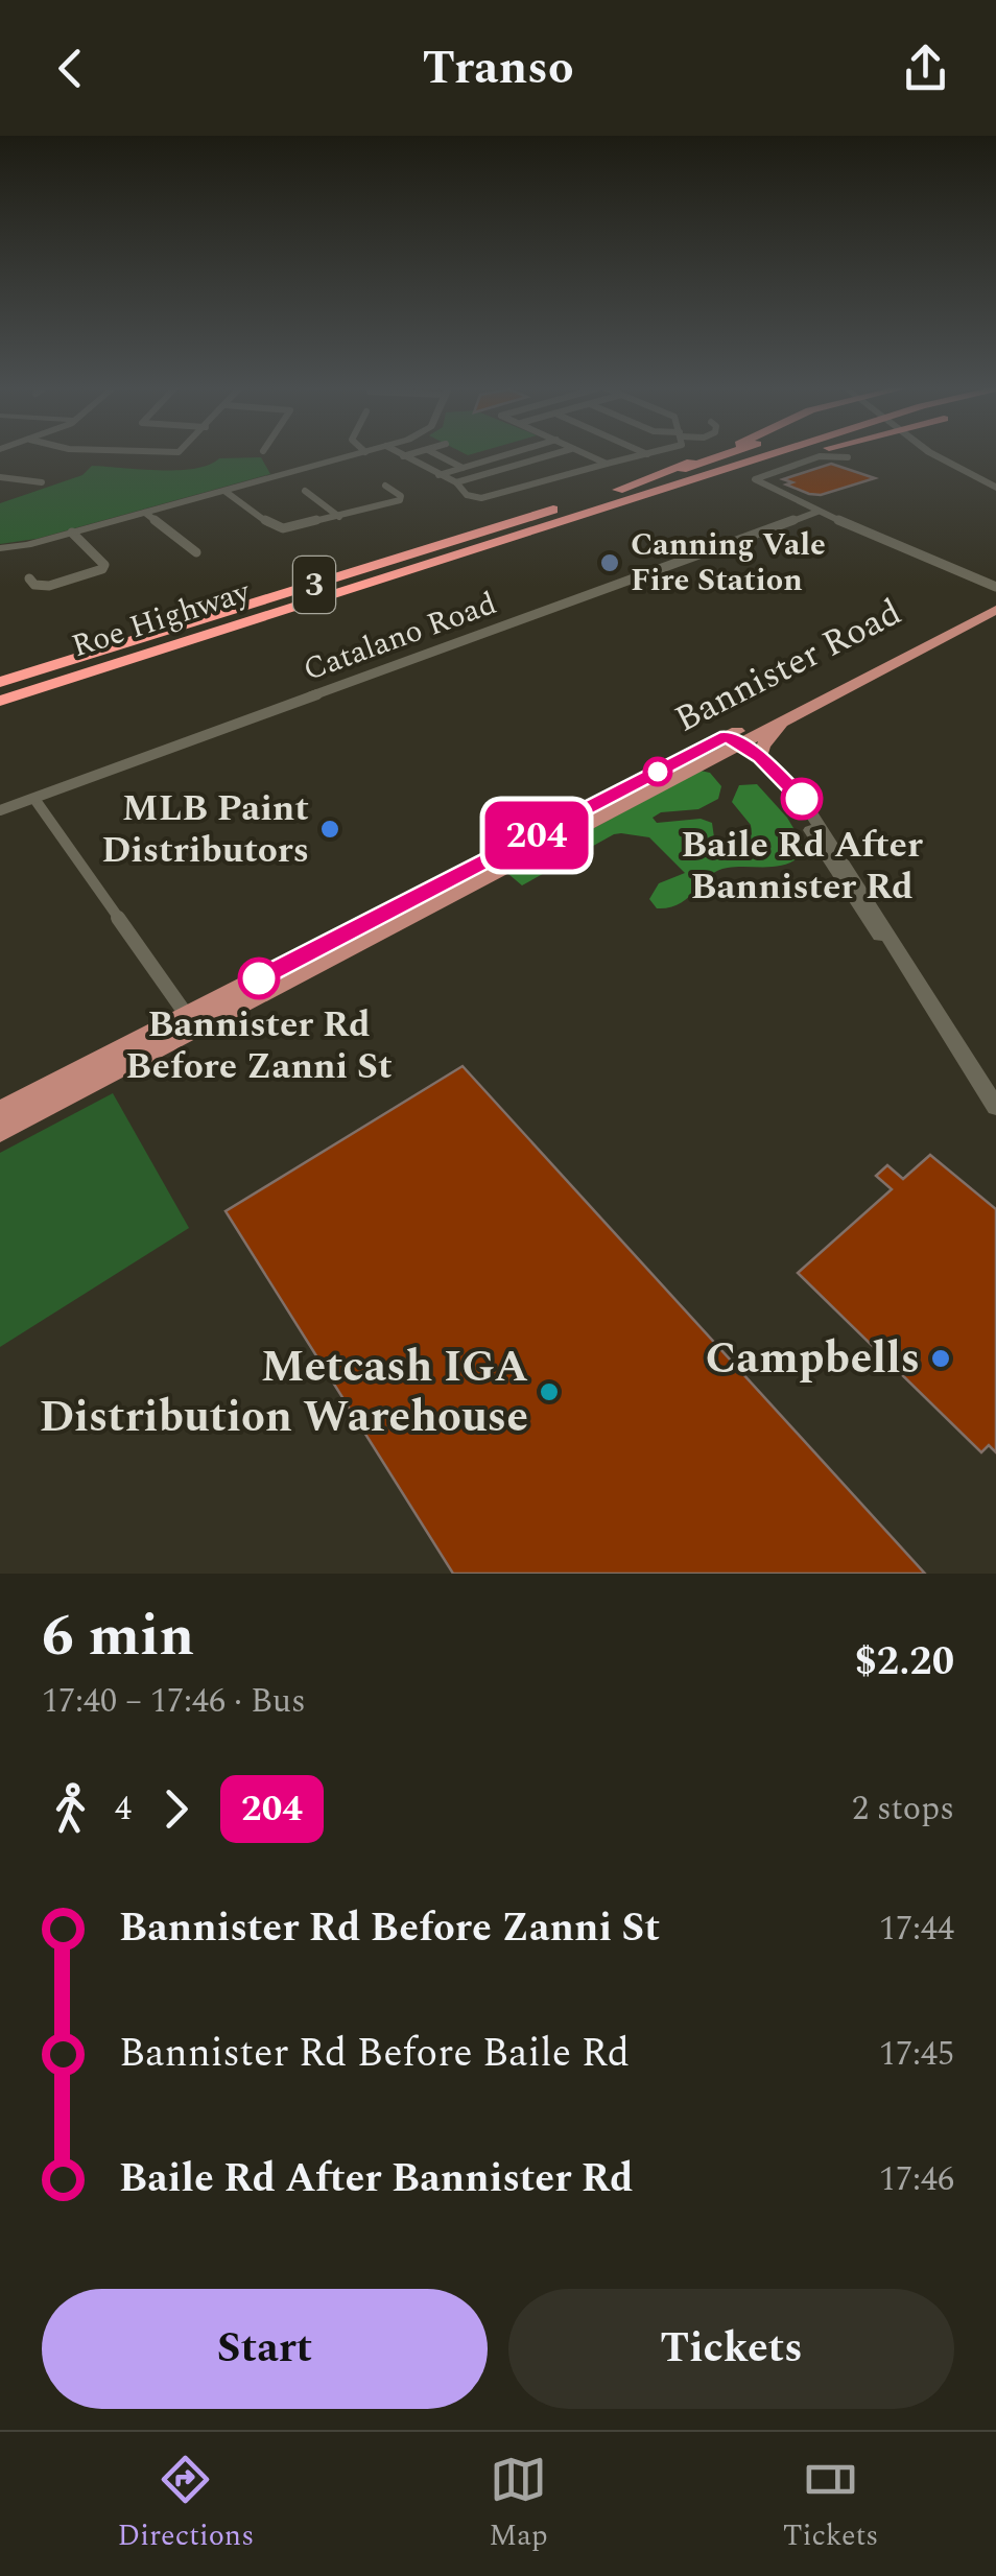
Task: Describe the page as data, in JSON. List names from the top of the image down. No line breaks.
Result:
{"streets":{"highway":["3","Roe Highway"],"main road":["Bannister Road"],"street":["Catalano Road"]},"places":["Canning Vale Fire Station","Baile Rd After Bannister Rd","MLB Paint Distributors","Bannister Rd Before Zanni St","Campbells","Metcash IGA Distribution Warehouse"],"lines":["bus line 204"],"page":{"header":"Transo","on_map":"204","heading":["6 min","17:40 – 17:46 · Bus","$2.20"],"legs":["4","204","2 stops"],"list":[{"name":"Bannister Rd Before Zanni St","value":"17:44"},{"name":"Bannister Rd Before Baile Rd","value":"17:45"},{"name":"Baile Rd After Bannister Rd","value":"17:46"}],"buttons":["Start","Tickets"],"tabs":["Directions","Map","Tickets"]}}
